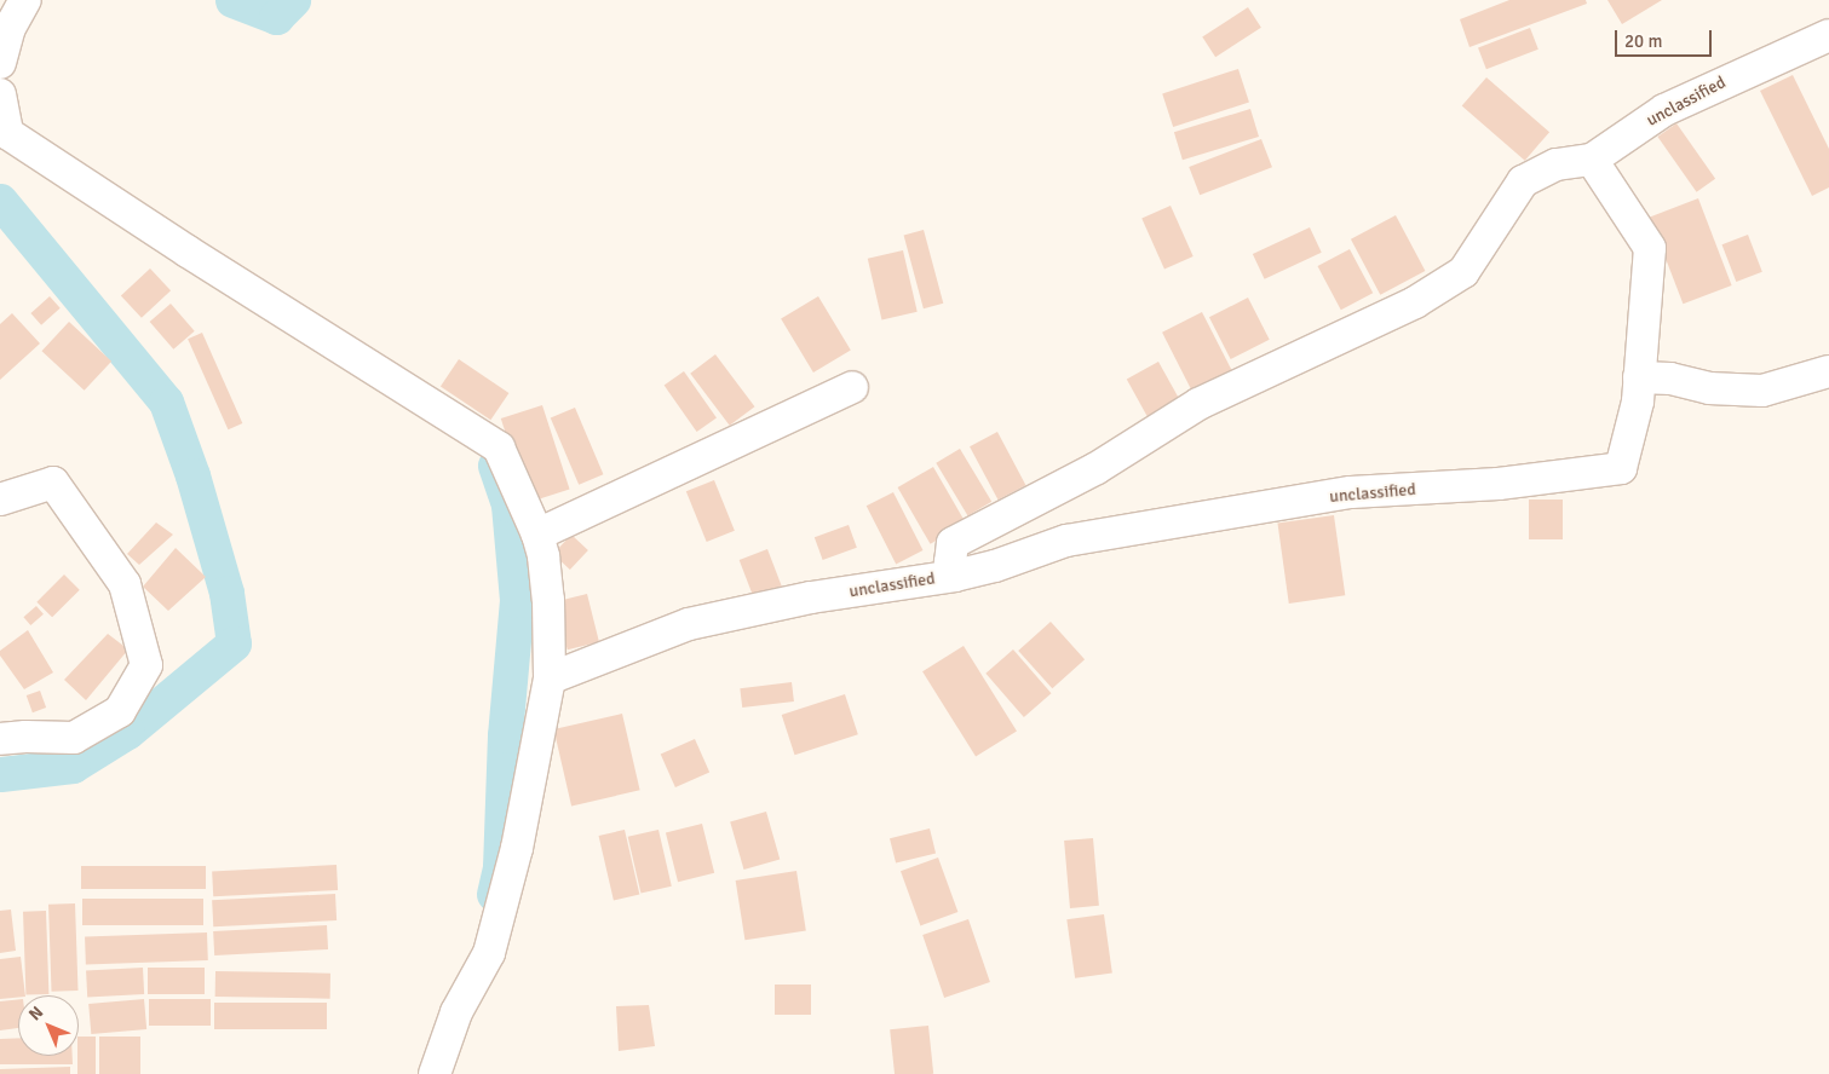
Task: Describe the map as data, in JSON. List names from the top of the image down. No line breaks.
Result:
{"streets":{"street":["unclassified"]},"scale_bar":"20 m","north":"top left"}
